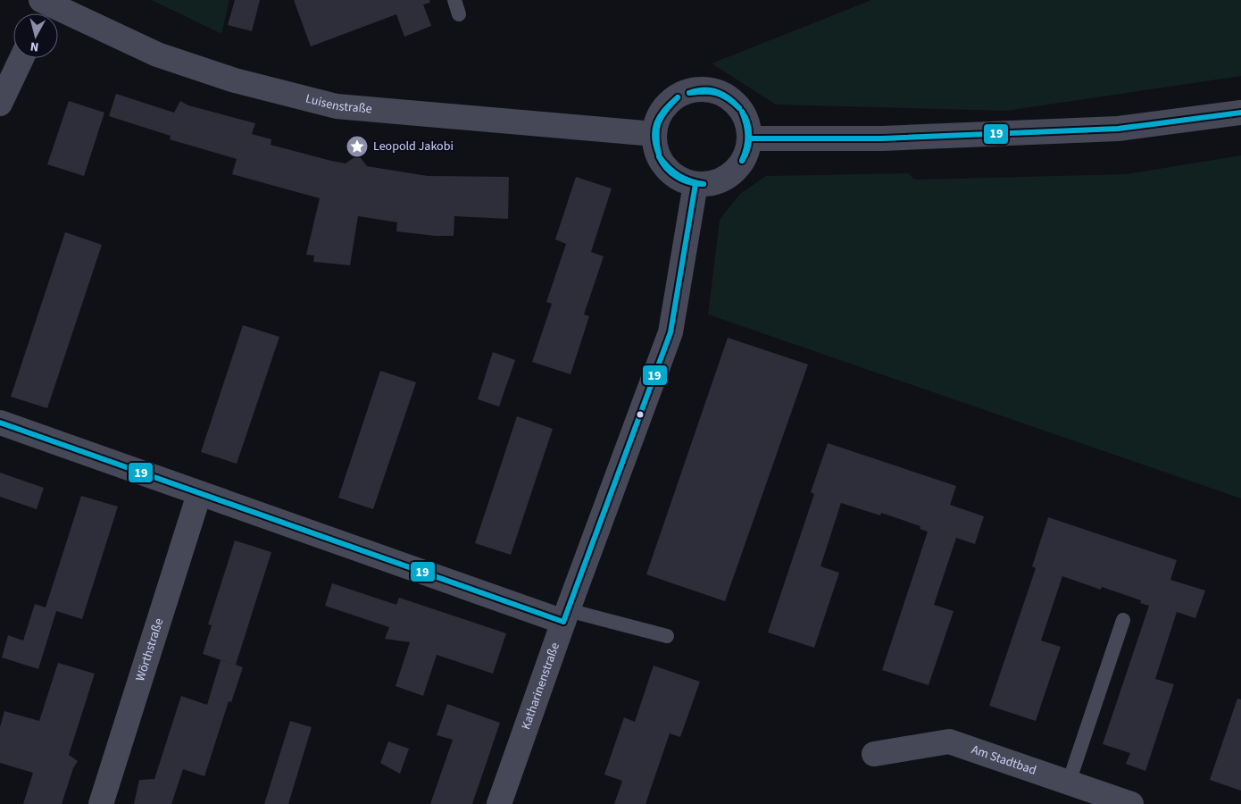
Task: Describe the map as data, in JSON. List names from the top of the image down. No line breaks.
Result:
{"streets":{"street":["Luisenstraße","Wörthstraße","Katharinenstraße","Am Stadtbad"]},"crossings":[["Luisenstraße","Katharinenstraße"]],"places":{"place":["Leopold Jakobi"]},"lines":["transit line 19"],"north":"bottom"}
